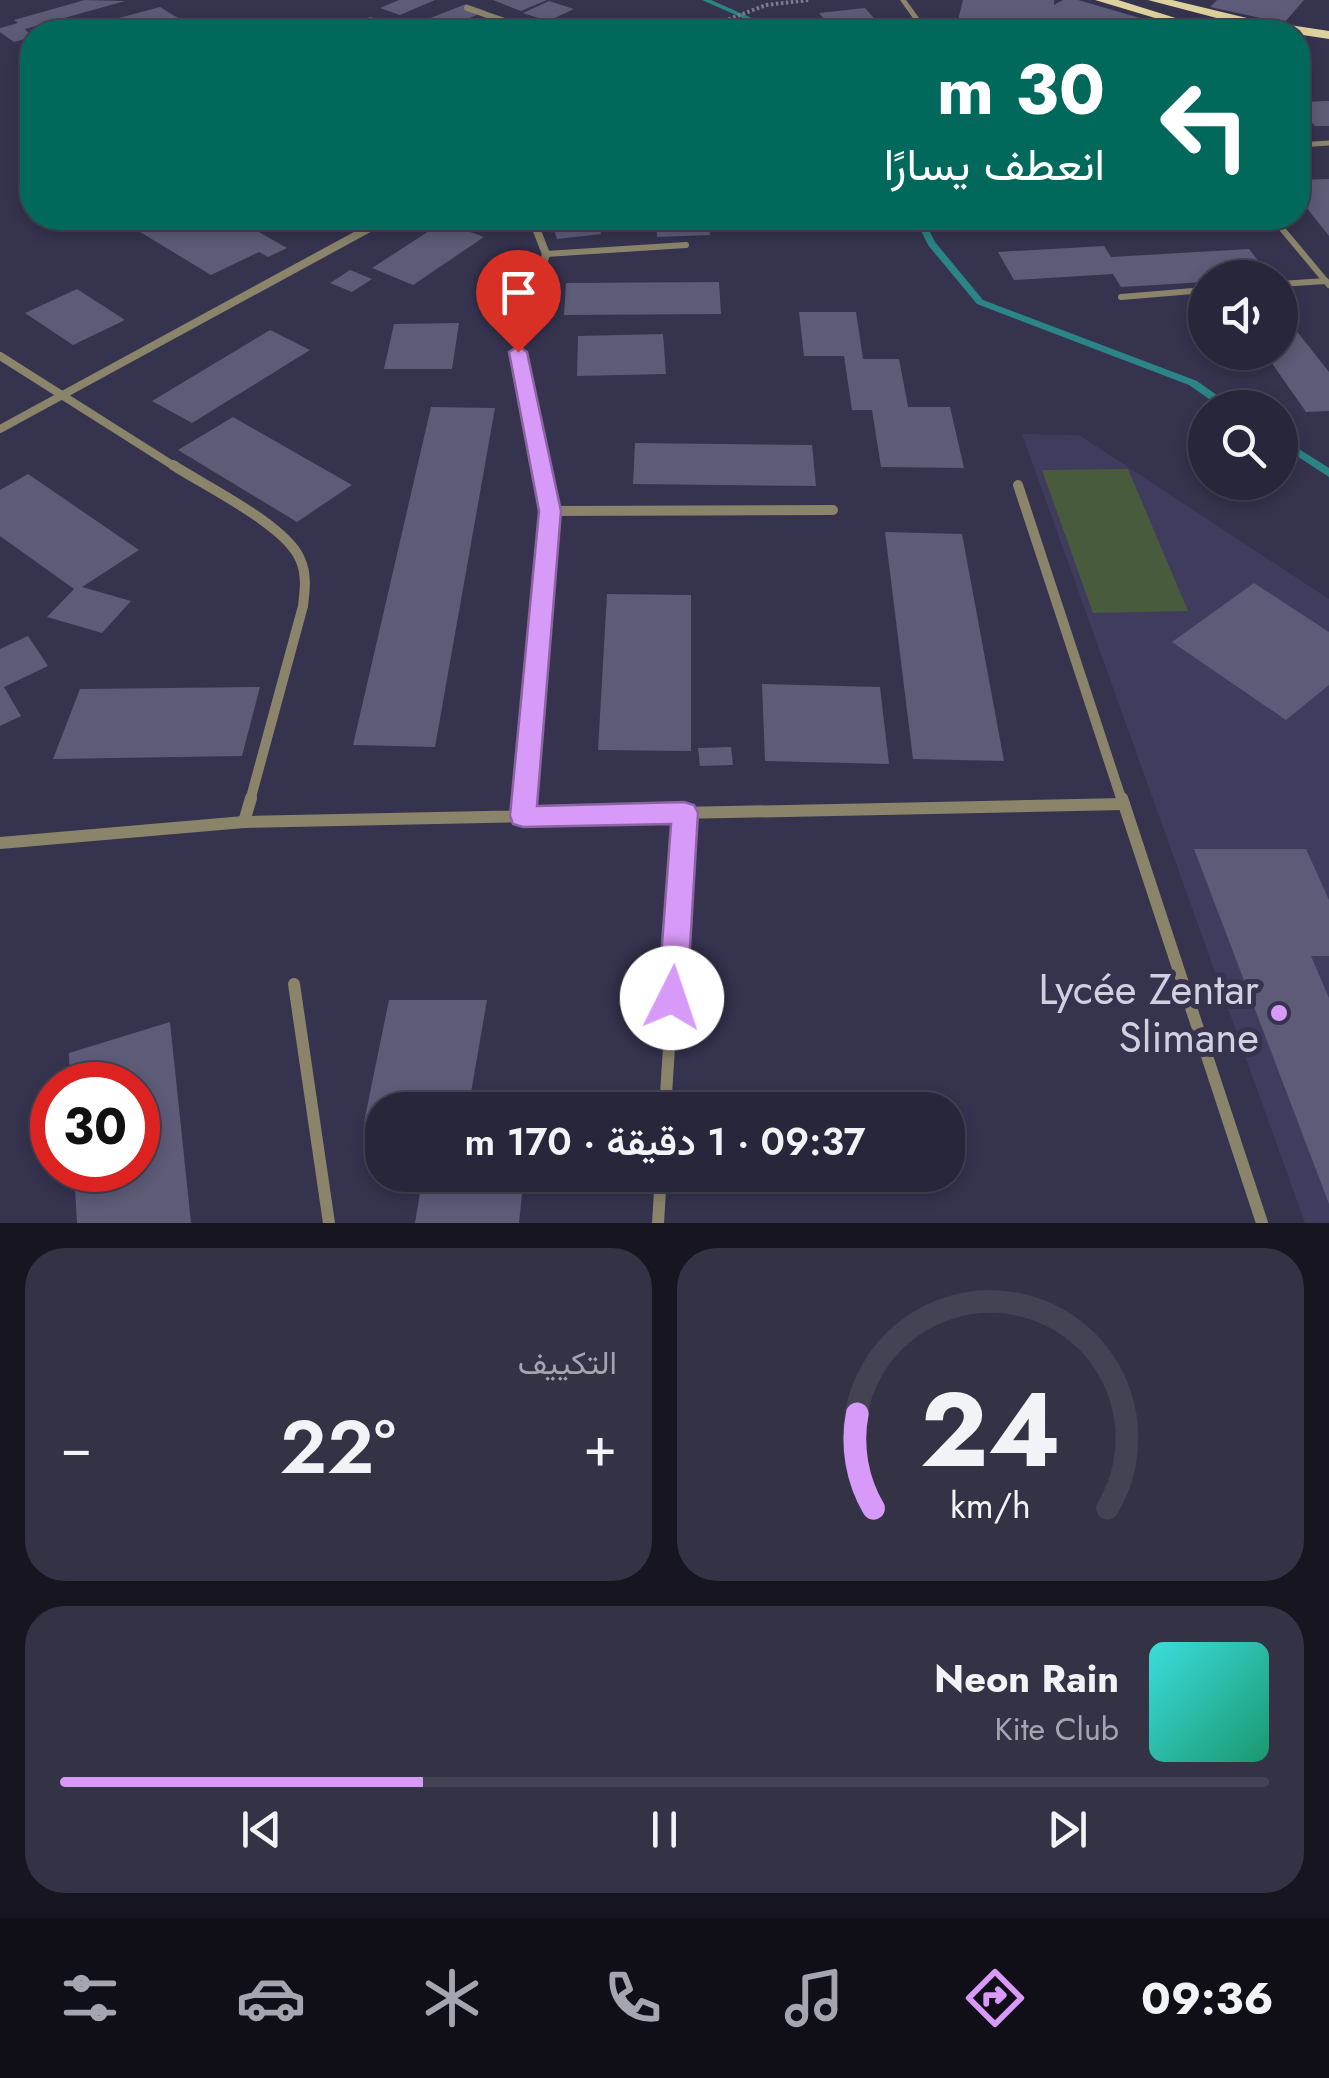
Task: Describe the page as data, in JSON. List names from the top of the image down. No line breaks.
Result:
{"places":["Lycée Zentar Slimane"],"page":{"turn":["30 m","انعطف يسارًا"],"limit":"30","trip":"09:37 · 1 دقيقة · 170 m","tile":"التكييف","heat":["−","22°","+"],"song":["Neon Rain","Kite Club"],"tabs":"09:36","gauge":["24","km/h"]}}
